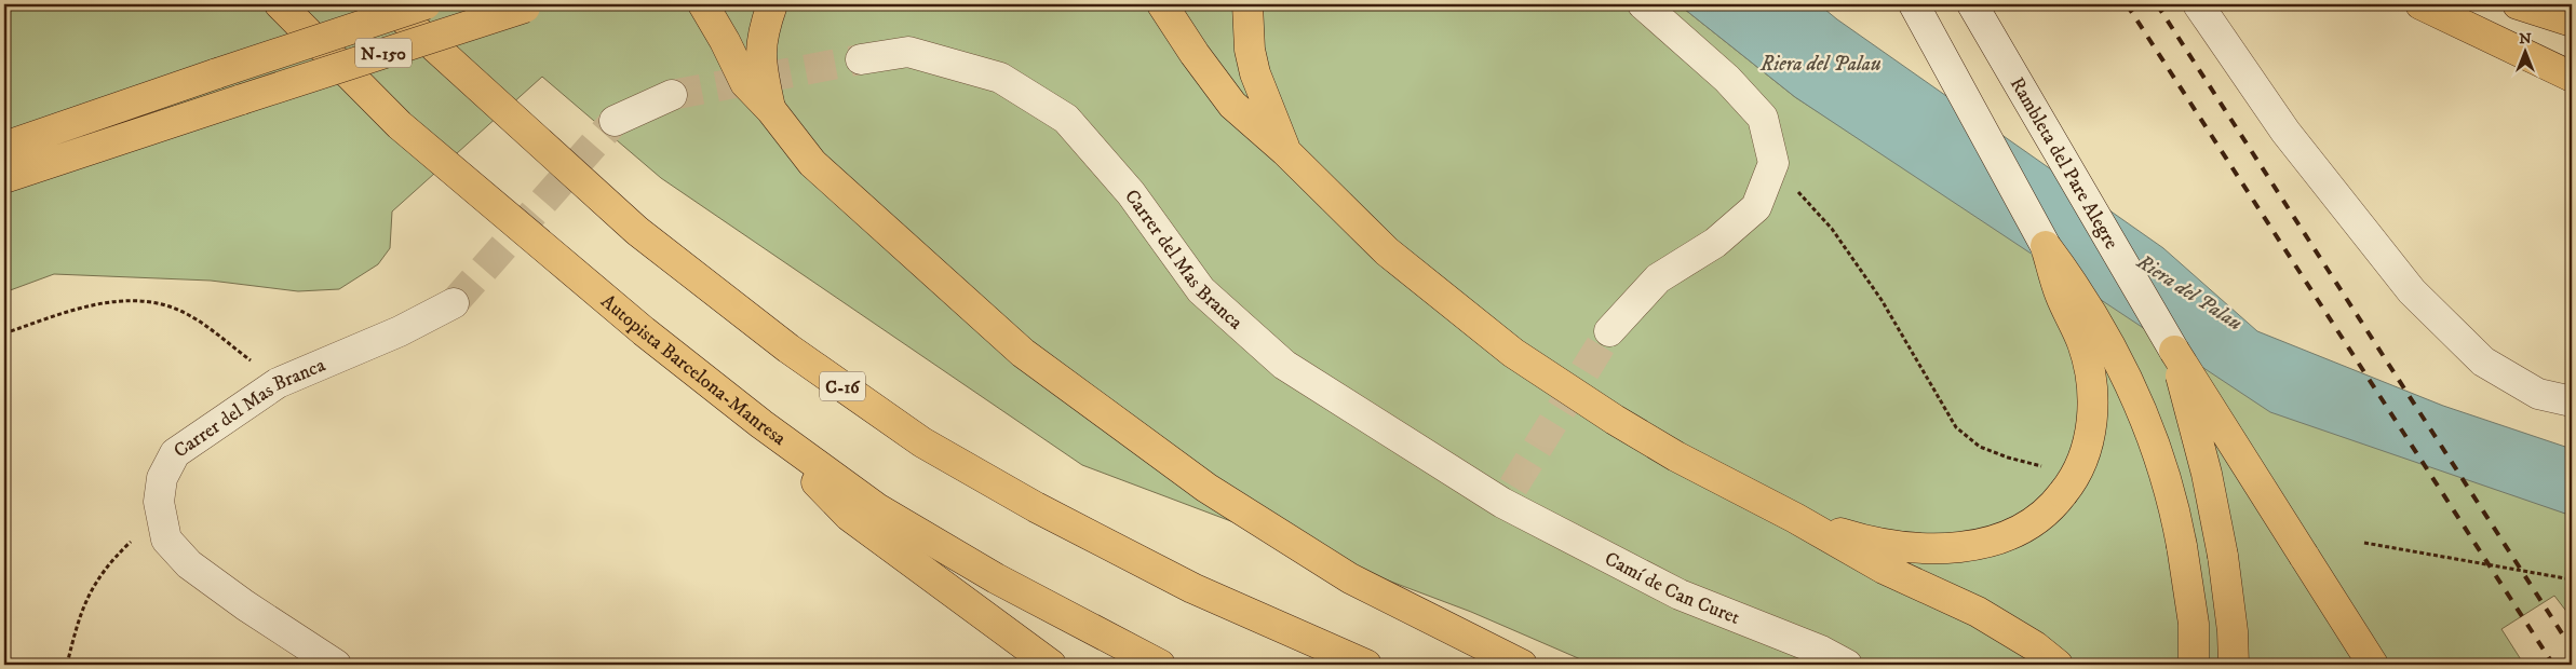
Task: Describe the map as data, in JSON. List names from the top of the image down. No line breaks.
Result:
{"streets":{"main road":["N-150","Autopista Barcelona-Manresa","C-16"],"street":["Rambleta del Pare Alegre","Carrer del Mas Branca","Camí de Can Curet"]},"crossings":[["Carrer del Mas Branca","Camí de Can Curet"]],"water":["Riera del Palau"],"north":"top"}
